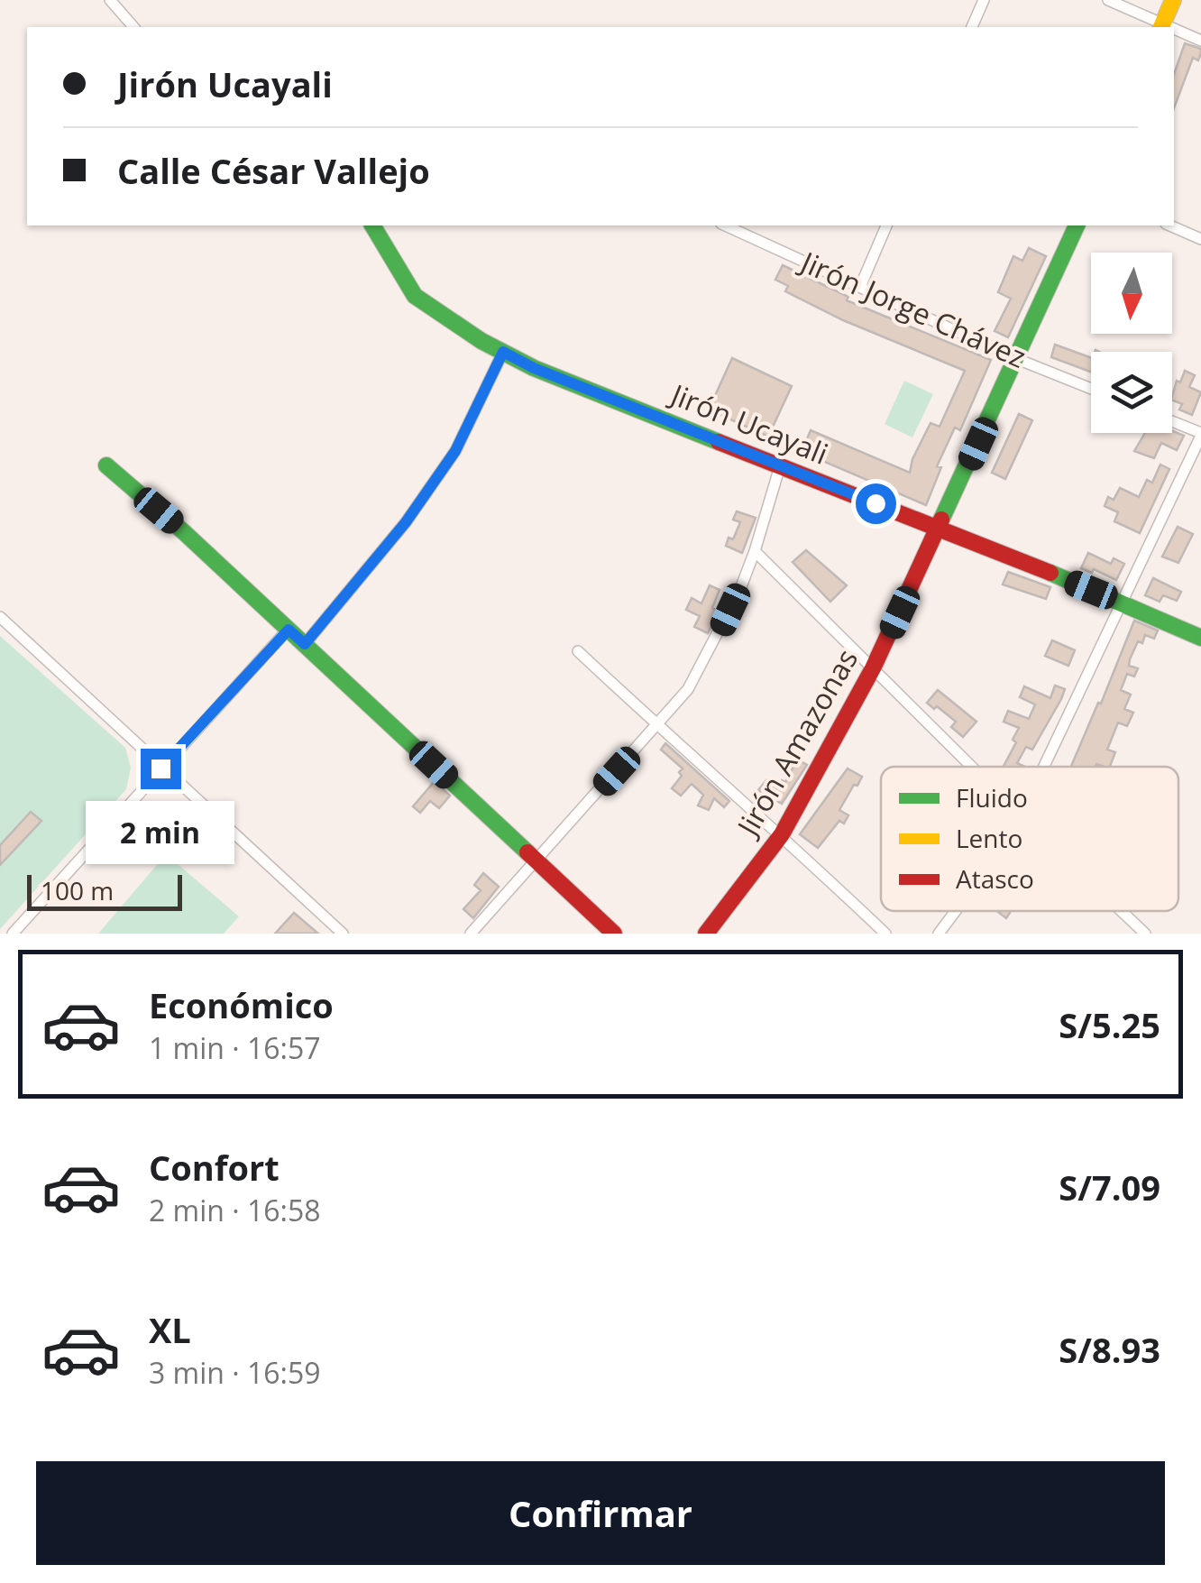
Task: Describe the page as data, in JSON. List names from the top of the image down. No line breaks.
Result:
{"streets":{"street":["Jirón Jorge Chávez","Jirón Ucayali","Jirón Amazonas"]},"crossings":[["Jirón Jorge Chávez","Jirón Amazonas"],["Jirón Ucayali","Jirón Amazonas"]],"legend":["Fluido","Lento","Atasco"],"scale_bar":"100 m","north":"bottom","page":{"banner":["Jirón Ucayali","Calle César Vallejo"],"bubble":"2 min","scale":"100 m","list":[{"name":"Económico","note":"1 min · 16:57","value":"S/5.25"},{"name":"Confort","note":"2 min · 16:58","value":"S/7.09"},{"name":"XL","note":"3 min · 16:59","value":"S/8.93"}],"buttons":"Confirmar"}}
